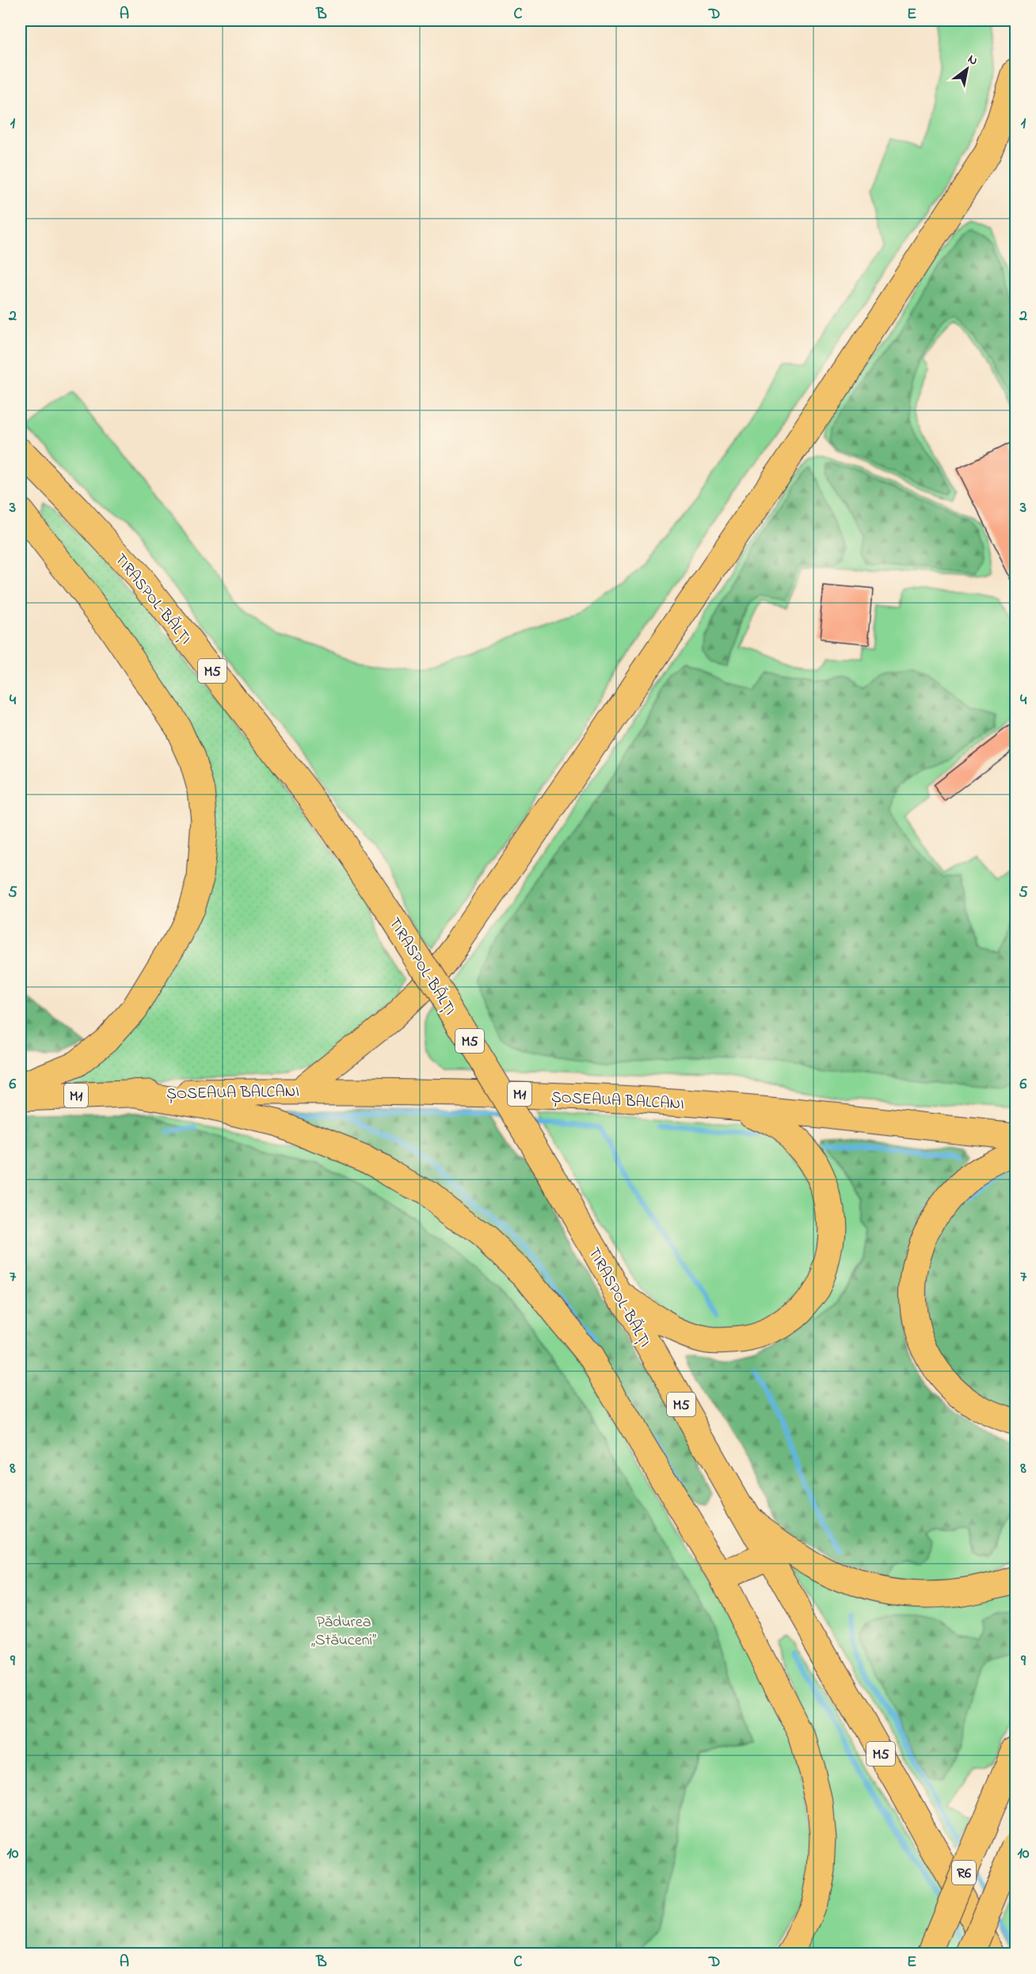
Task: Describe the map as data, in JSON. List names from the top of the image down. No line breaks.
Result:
{"streets":{"highway":["TIRASPOL-BĂLȚI","M5","ȘOSEAUA BALCANI","M1","R6"]},"crossings":[["TIRASPOL-BĂLȚI","M5"],["ȘOSEAUA BALCANI","M1"]],"parks":["Pădurea „Stăuceni”"],"north":"top right","grid":{"columns":["A","B","C","D","E"],"rows":["1","2","3","4","5","6","7","8","9","10"]}}
